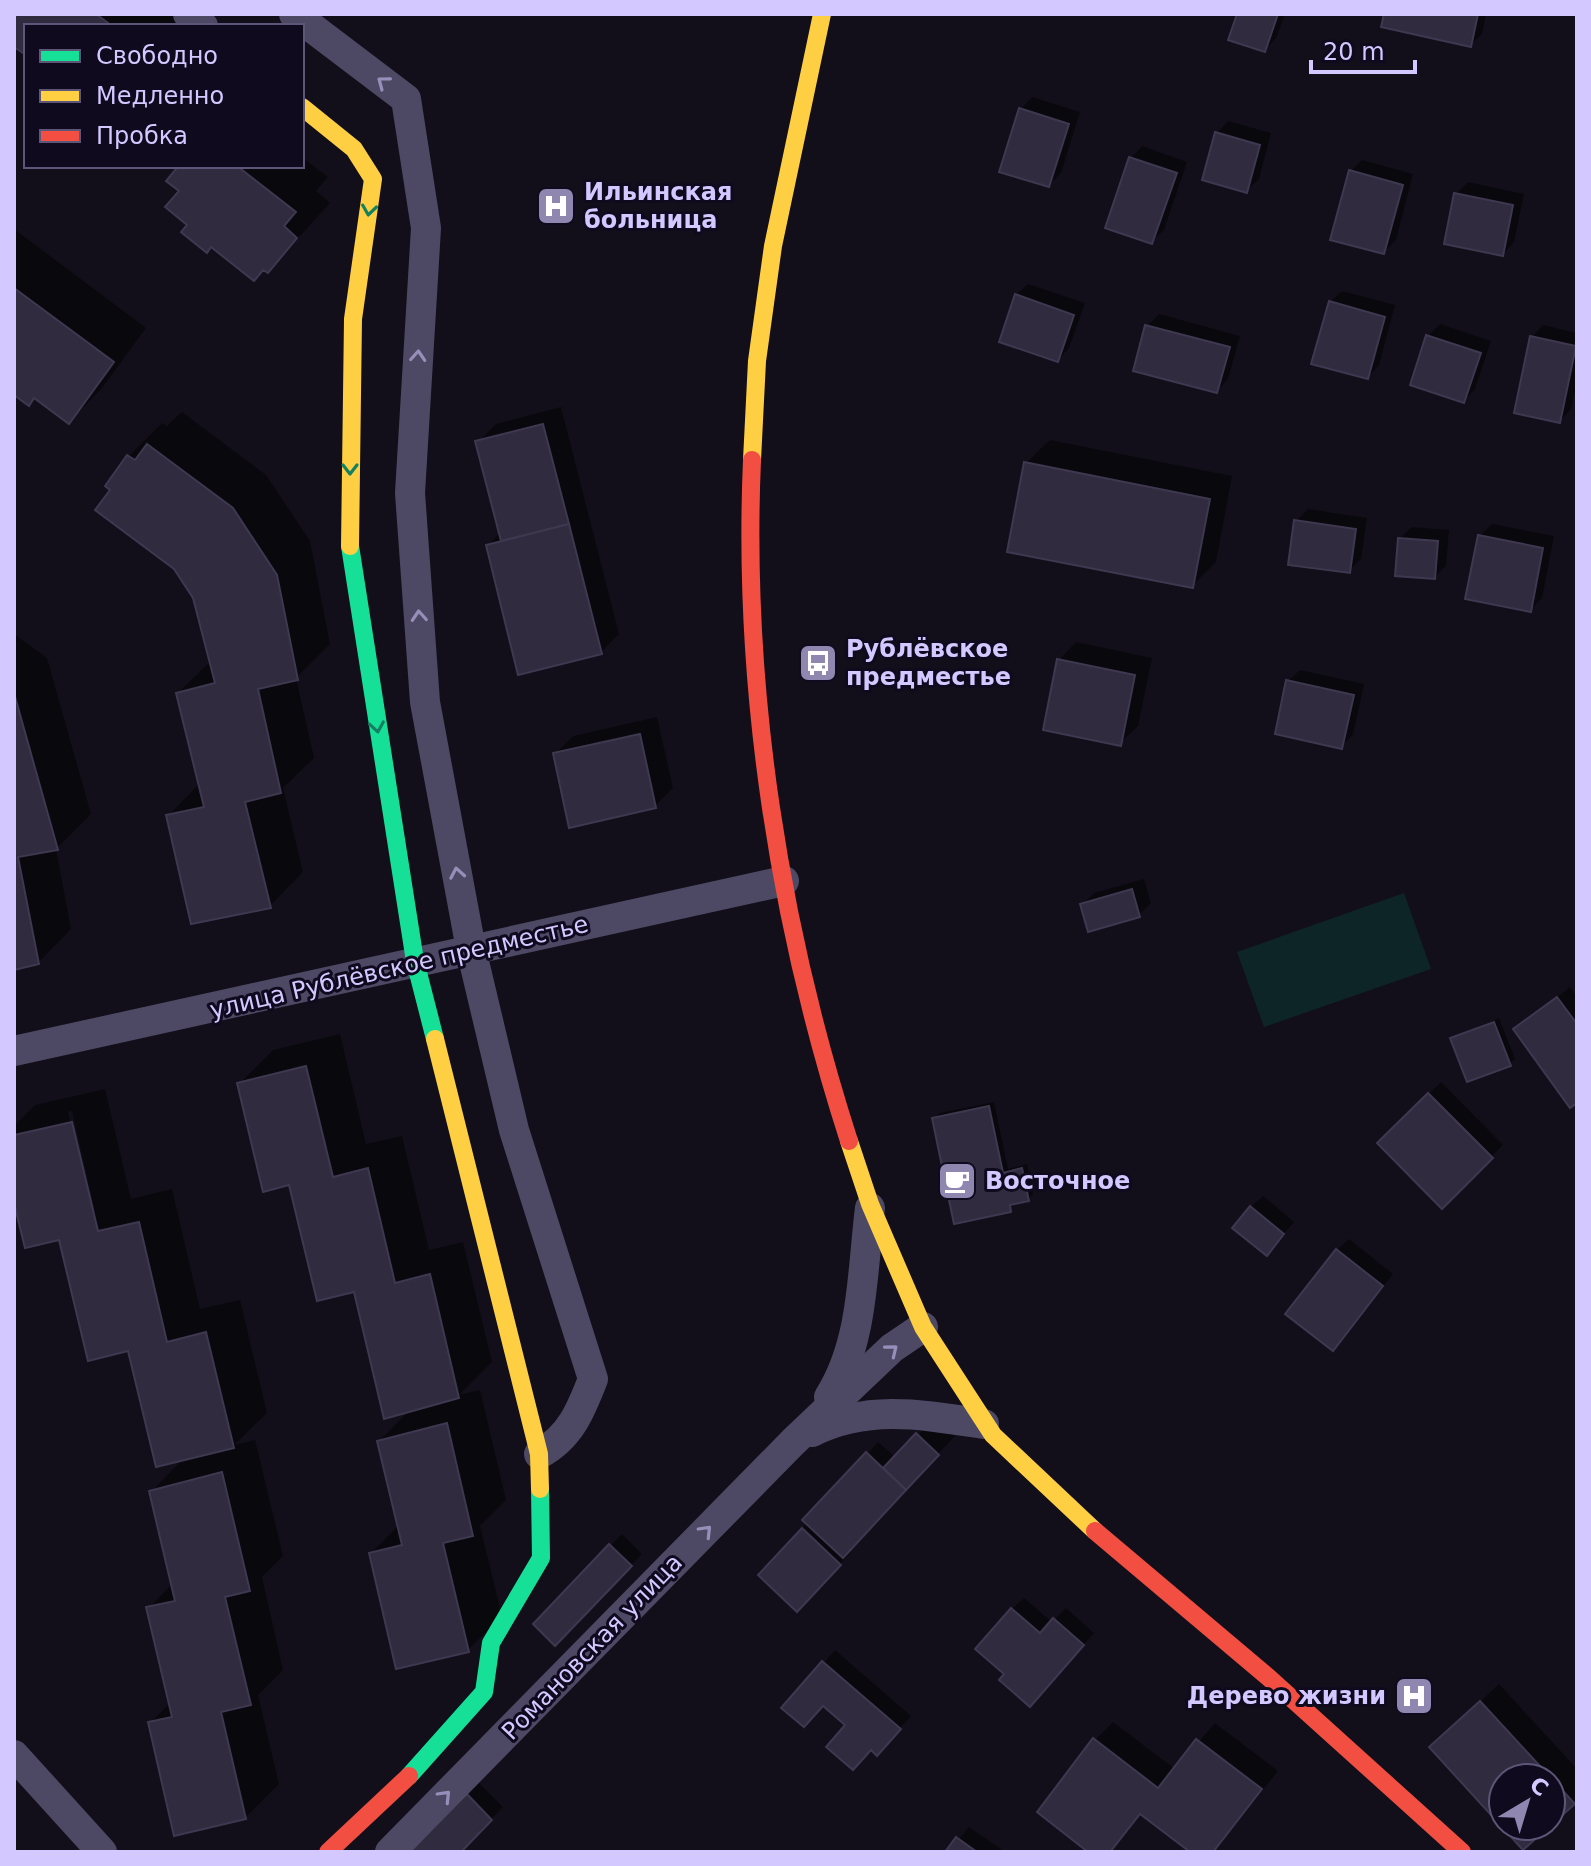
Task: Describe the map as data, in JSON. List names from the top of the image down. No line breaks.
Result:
{"streets":{"street":["улица Рублёвское предместье","Романовская улица"]},"places":{"hospital":["Ильинская больница","Дерево жизни"],"bus stop":["Рублёвское предместье"],"cafe":["Восточное"]},"legend":["Свободно","Медленно","Пробка"],"scale_bar":"20 m","north":"top right"}
